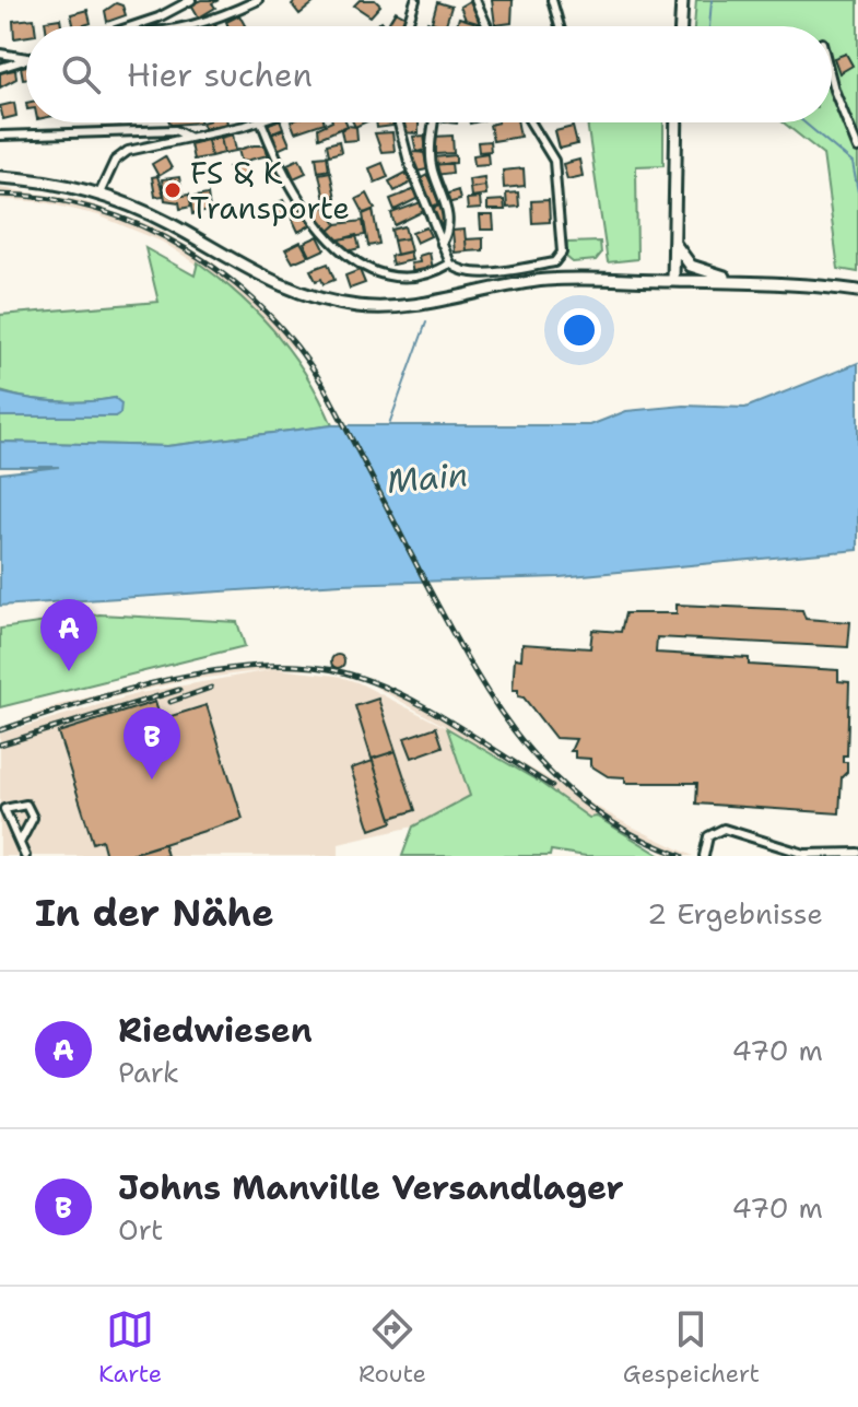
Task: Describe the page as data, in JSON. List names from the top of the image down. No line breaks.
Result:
{"water":["Main"],"places":["FS & K Transporte"],"page":{"search":"Hier suchen","pins":["A","B"],"heading":["In der Nähe","2 Ergebnisse"],"list":[{"mark":"A","name":"Riedwiesen","note":"Park","value":"470 m"},{"mark":"B","name":"Johns Manville Versandlager","note":"Ort","value":"470 m"}],"nav":["Karte","Route","Gespeichert"]}}
